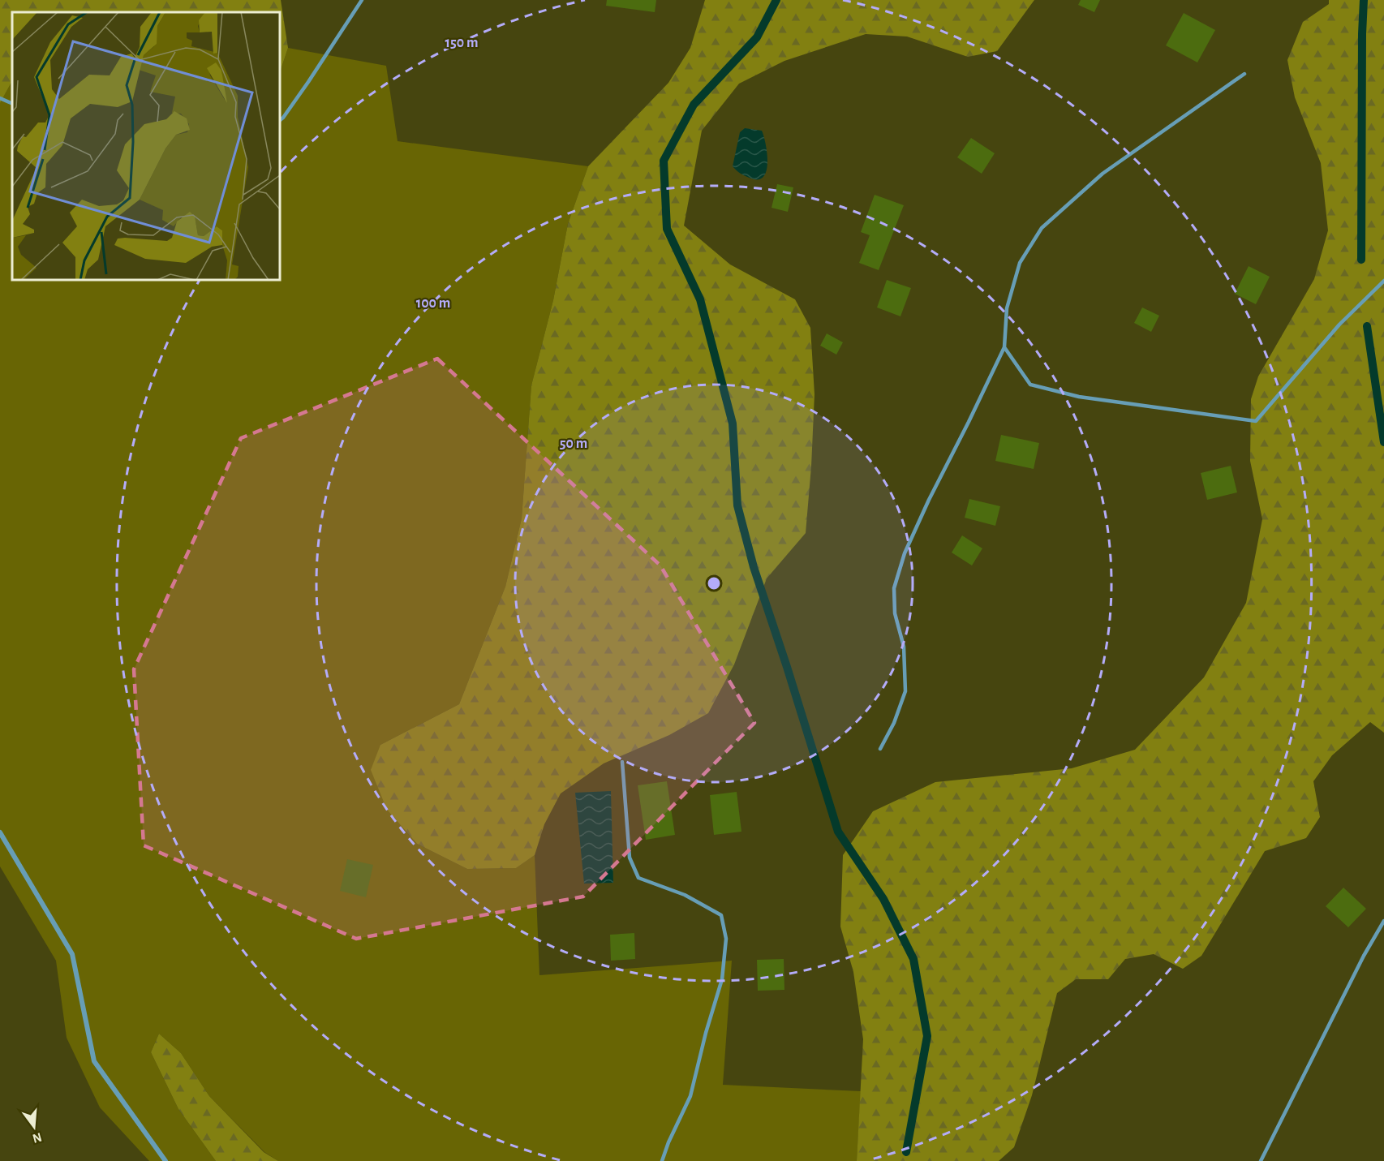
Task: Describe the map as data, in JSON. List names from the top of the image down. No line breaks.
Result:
{"north":"bottom","rings":["150 m","100 m","50 m"]}
